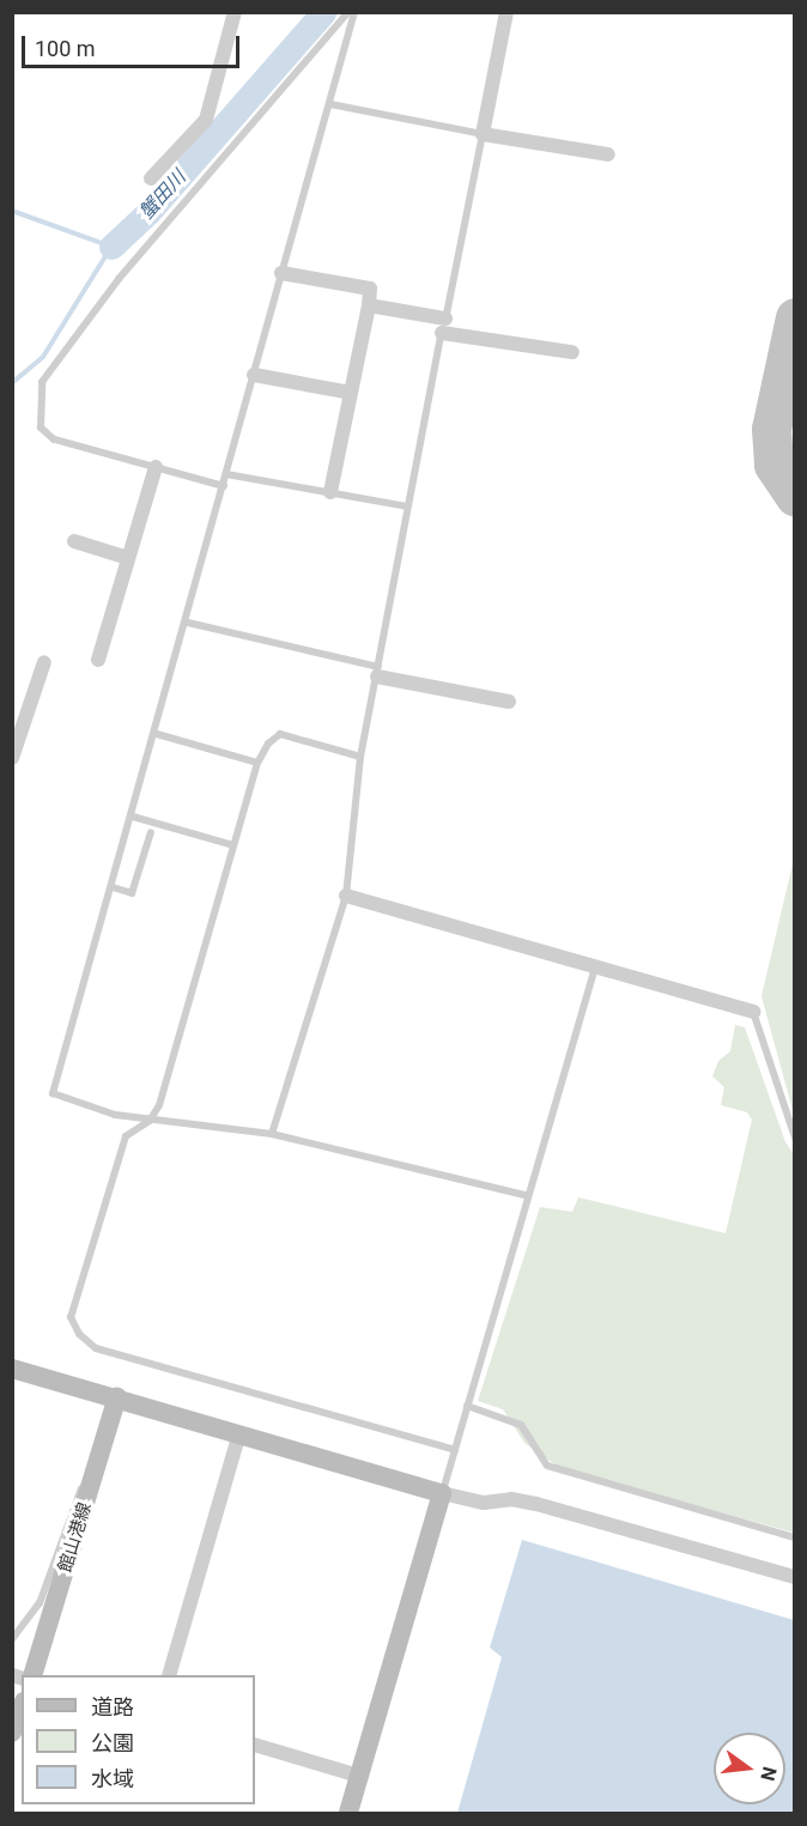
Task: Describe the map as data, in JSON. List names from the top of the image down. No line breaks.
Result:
{"streets":{"street":["館山港線"]},"water":["蟹田川"],"legend":["道路","公園","水域"],"scale_bar":"100 m","north":"right"}
